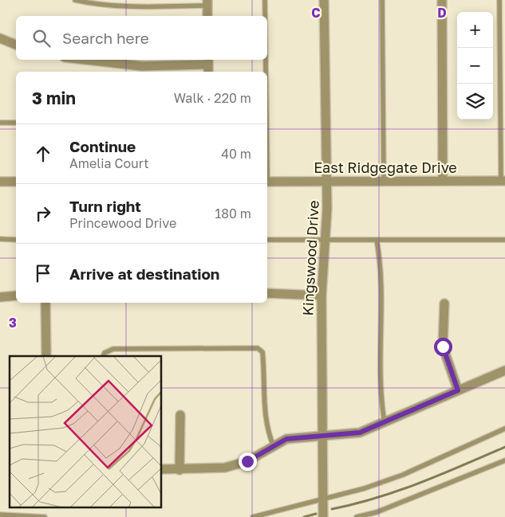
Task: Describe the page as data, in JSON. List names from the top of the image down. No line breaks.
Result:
{"streets":{"street":["East Ridgegate Drive","Kingswood Drive"]},"crossings":[["East Ridgegate Drive","Kingswood Drive"]],"page":{"map_buttons":["+","−"],"search":"Search here","heading":["3 min","Walk · 220 m"],"list":[["Continue","Amelia Court","40 m"],["Turn right","Princewood Drive","180 m"],"Arrive at destination"]},"grid":{"columns":["C","D"],"rows":["3"]}}
